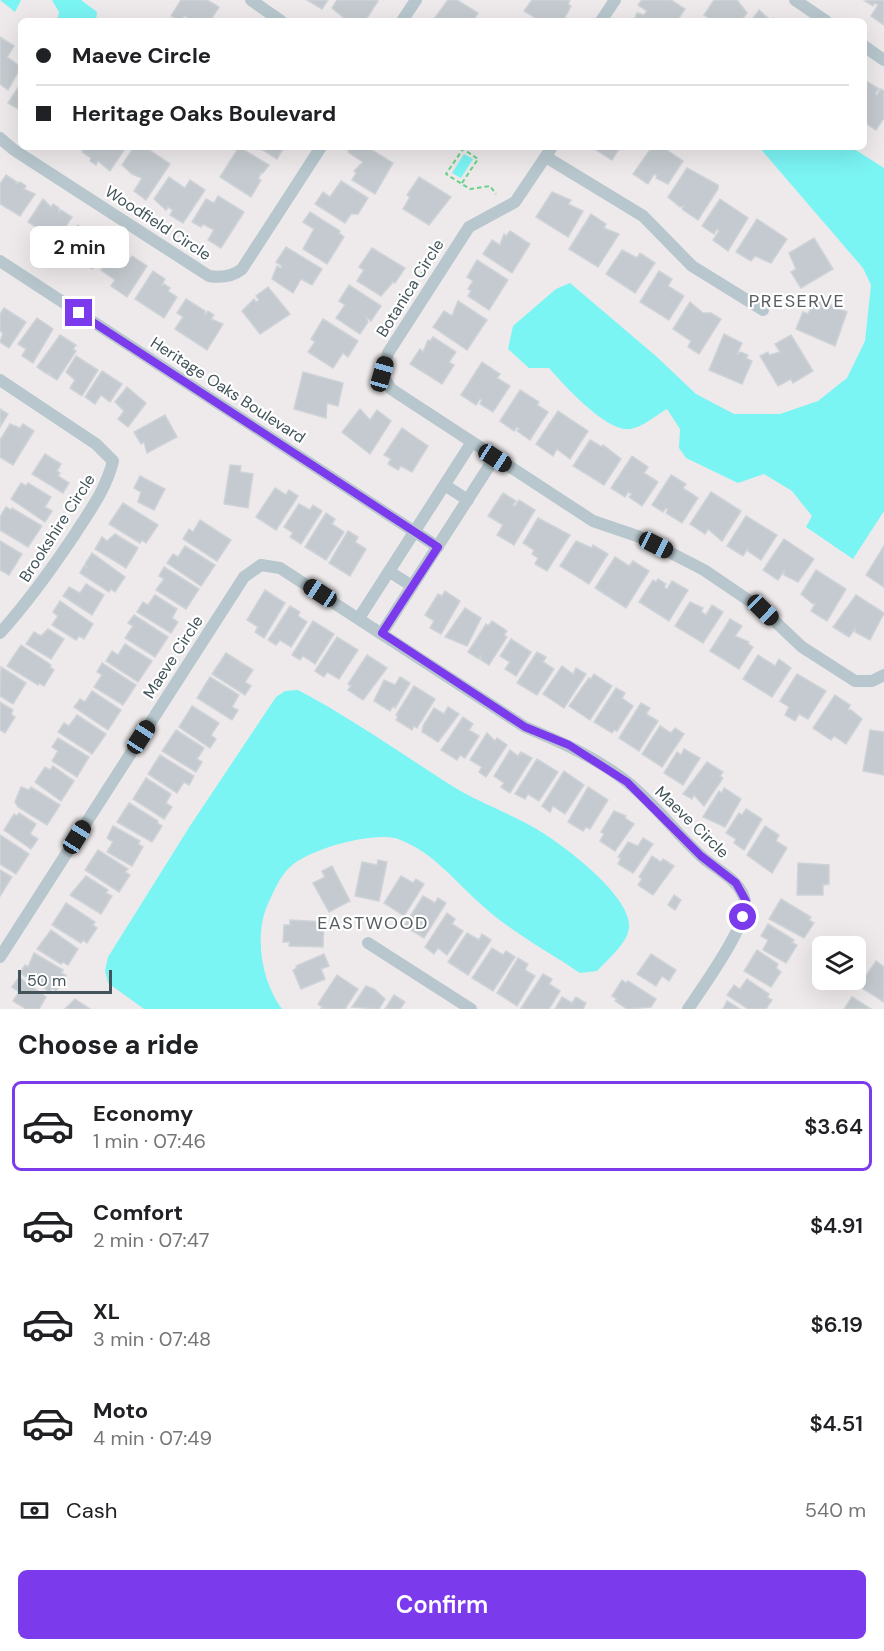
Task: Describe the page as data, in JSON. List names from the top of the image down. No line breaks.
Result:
{"streets":{"street":["Woodfield Circle","Botanica Circle","Heritage Oaks Boulevard","Brookshire Circle","Maeve Circle"]},"districts":["PRESERVE","EASTWOOD"],"scale_bar":"50 m","page":{"banner":["Maeve Circle","Heritage Oaks Boulevard"],"bubble":"2 min","scale":"50 m","heading":"Choose a ride","list":[{"name":"Economy","note":"1 min · 07:46","value":"$3.64"},{"name":"Comfort","note":"2 min · 07:47","value":"$4.91"},{"name":"XL","note":"3 min · 07:48","value":"$6.19"},{"name":"Moto","note":"4 min · 07:49","value":"$4.51"}],"pay":["Cash","540 m"],"buttons":"Confirm"}}
